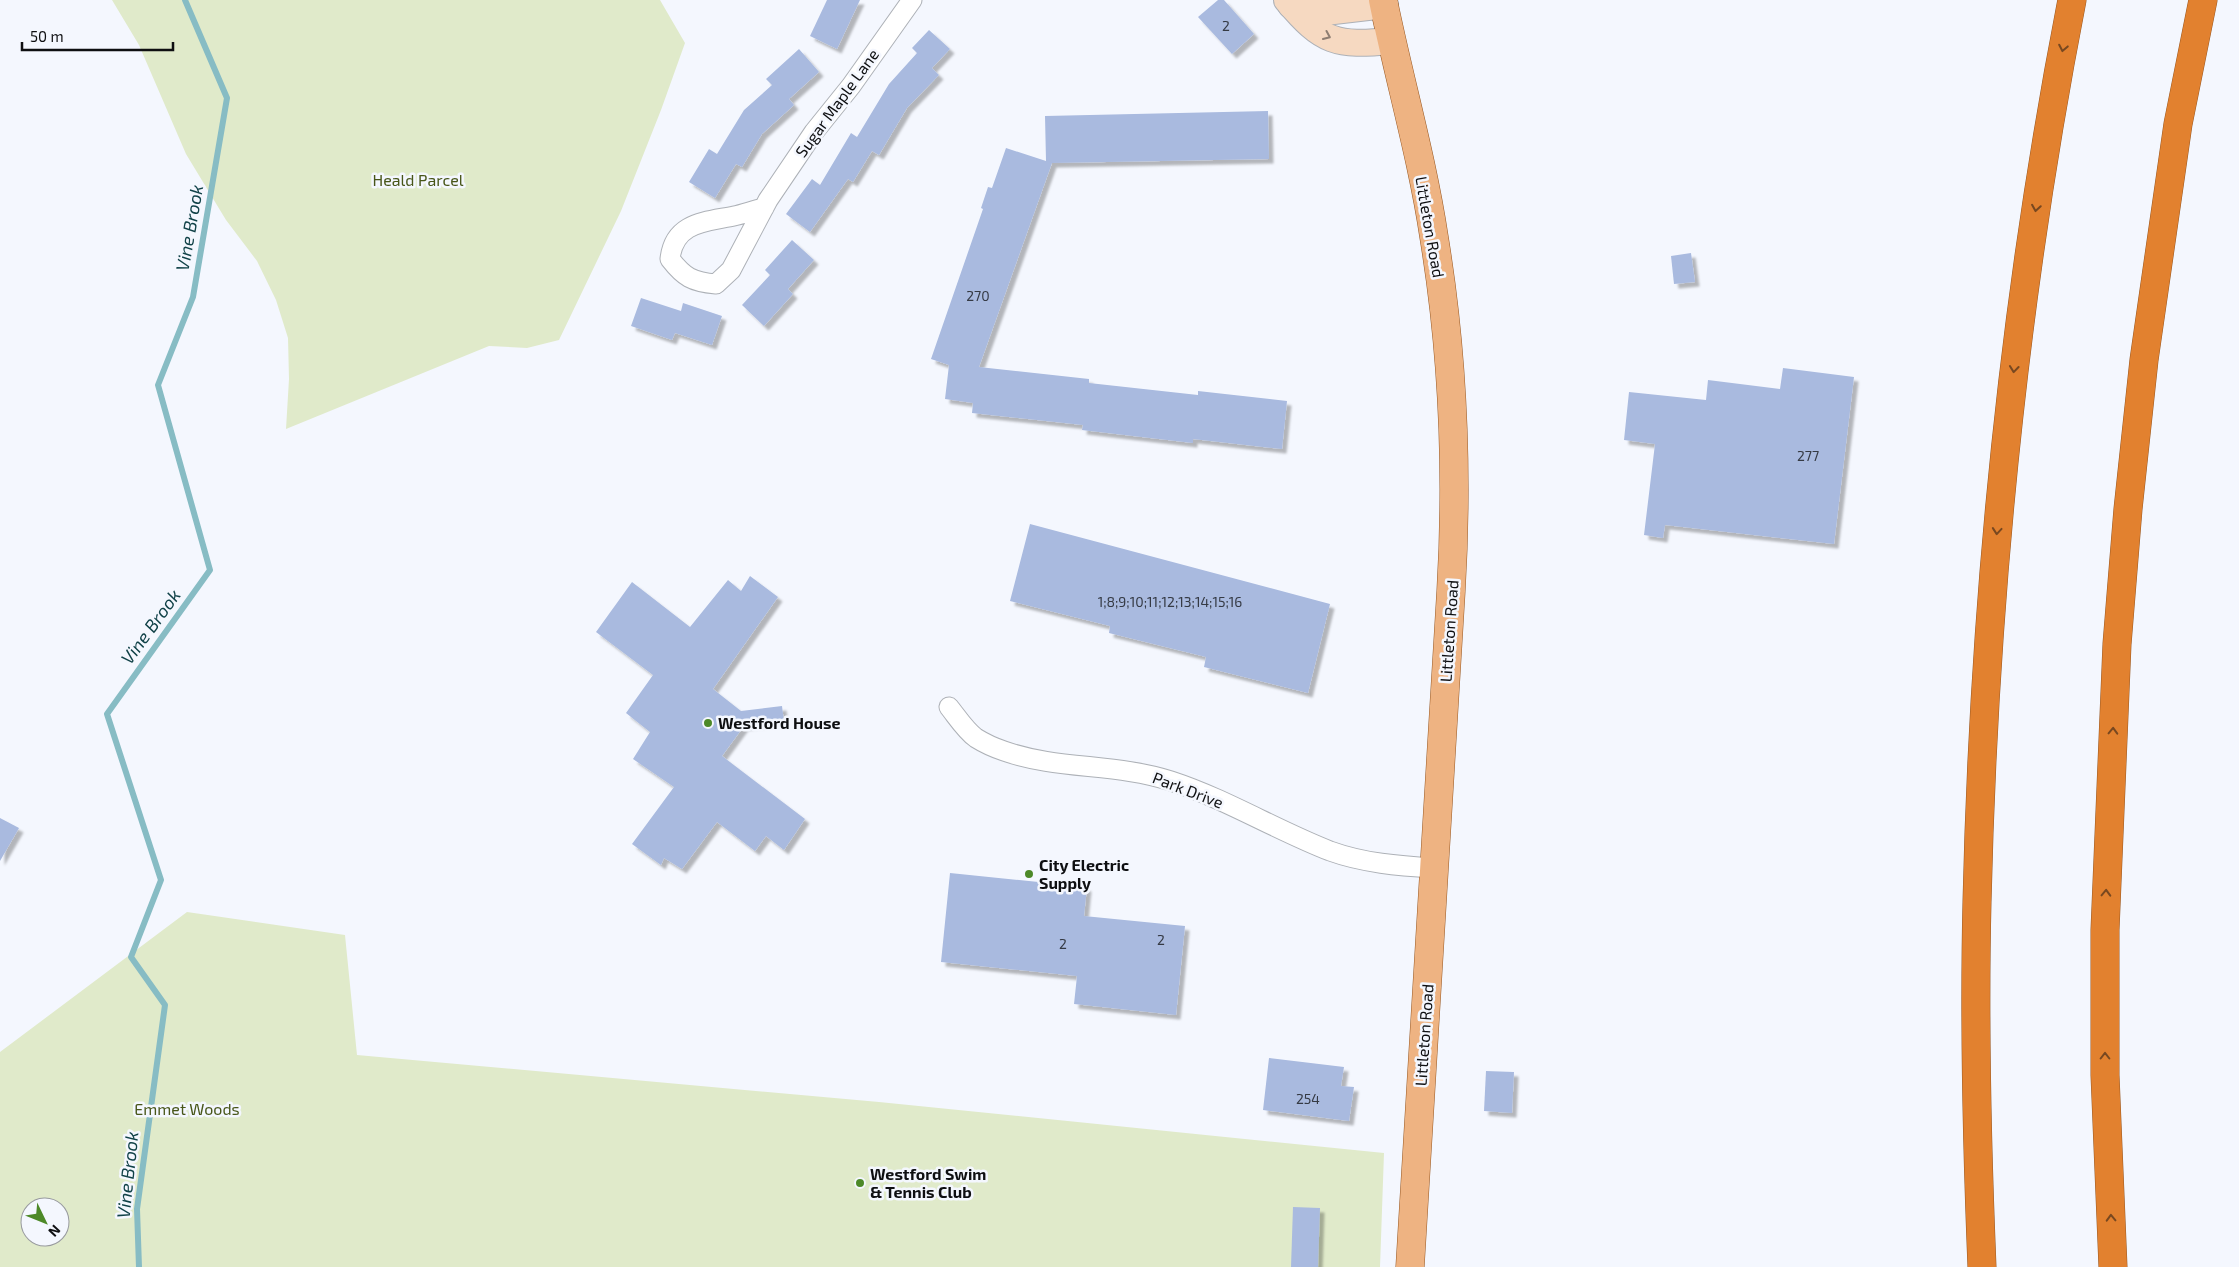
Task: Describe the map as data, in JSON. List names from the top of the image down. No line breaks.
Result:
{"streets":{"main road":["Littleton Road"],"street":["Sugar Maple Lane","Park Drive"]},"crossings":[["Littleton Road","Park Drive"]],"water":["Vine Brook"],"parks":["Heald Parcel","Emmet Woods"],"places":["Westford House","City Electric Supply","Westford Swim & Tennis Club"],"house_numbers":["2","270","277","1;8;9;10;11;12;13;14;15;16","2","2","254"],"scale_bar":"50 m","north":"bottom right"}
